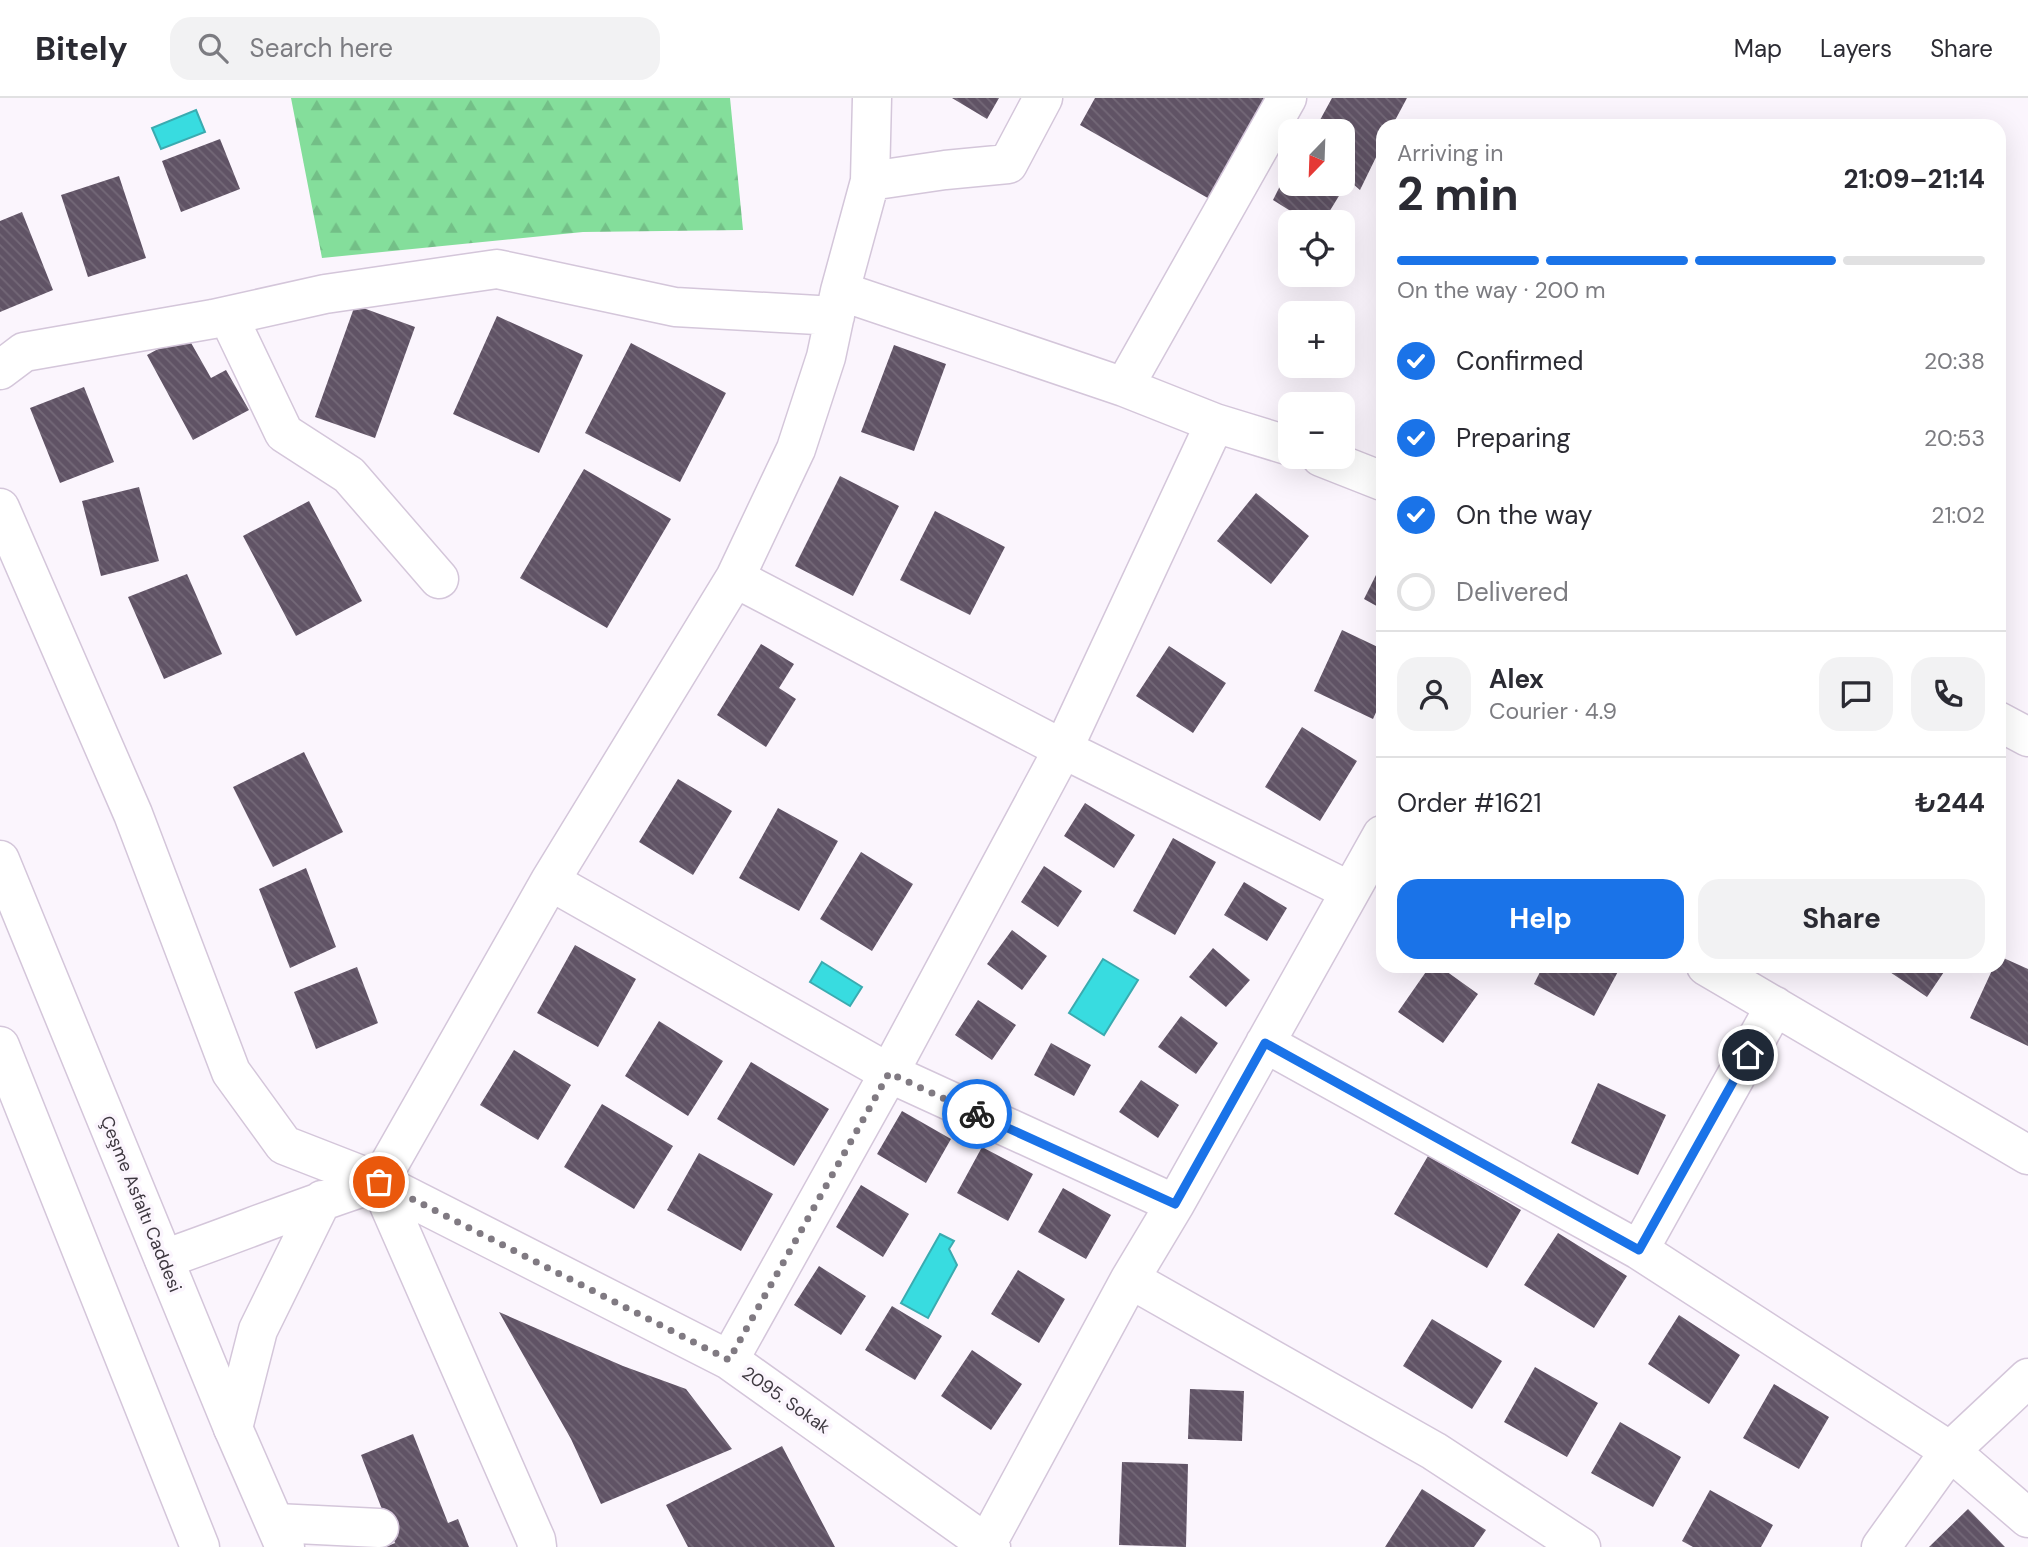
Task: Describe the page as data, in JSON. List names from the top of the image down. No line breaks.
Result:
{"streets":{"main road":["Çeşme Asfaltı Caddesi","2095. Sokak"]},"north":"bottom left","page":{"header":"Bitely","search":"Search here","nav":["Map","Layers","Share"],"map_buttons":["+","−"],"heading":["2 min","Arriving in","21:09–21:14"],"panel":["Alex","Courier · 4.9","Order #1621","₺244"],"bar":"On the way · 200 m","list":[["Confirmed","20:38"],["Preparing","20:53"],["On the way","21:02"],"Delivered"],"buttons":["Help","Share"]}}
